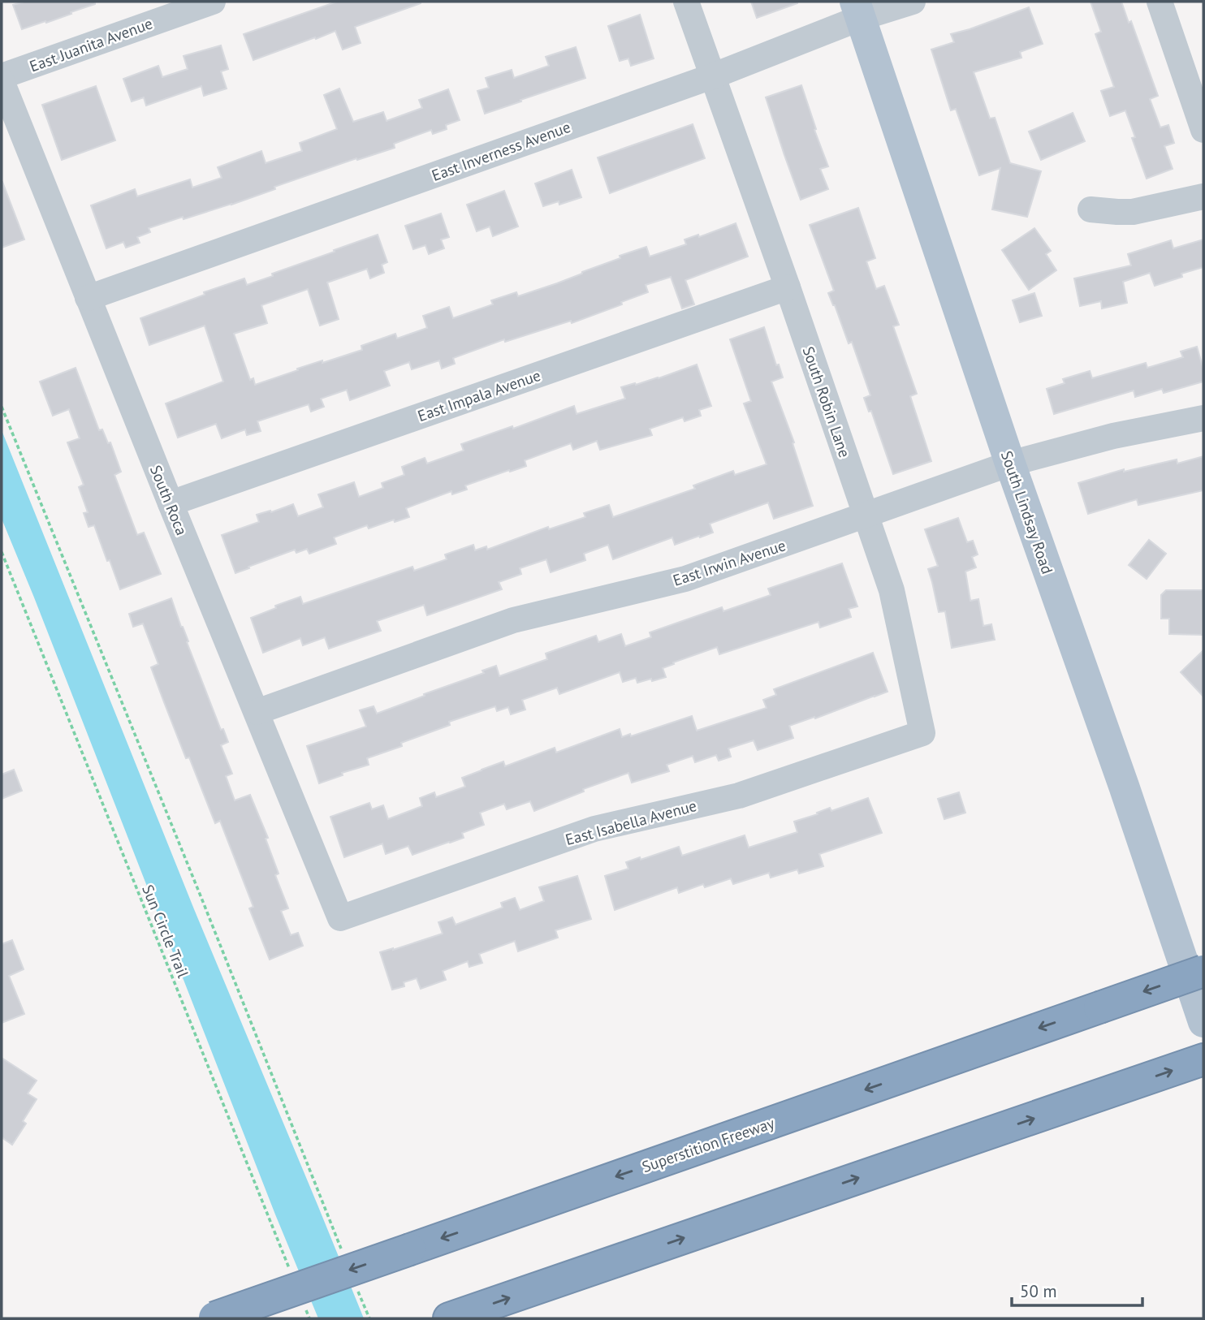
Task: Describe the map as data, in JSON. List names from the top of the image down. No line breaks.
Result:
{"streets":{"highway":["Superstition Freeway"],"main road":["South Lindsay Road"],"street":["East Juanita Avenue","East Inverness Avenue","East Impala Avenue","South Robin Lane","South Roca","East Irwin Avenue","East Isabella Avenue"],"path":["Sun Circle Trail"]},"crossings":[["East Inverness Avenue","South Robin Lane"],["East Inverness Avenue","South Roca"],["East Inverness Avenue","South Lindsay Road"],["East Impala Avenue","South Robin Lane"],["East Impala Avenue","South Roca"],["South Robin Lane","East Irwin Avenue"],["South Robin Lane","East Isabella Avenue"],["South Roca","East Irwin Avenue"],["South Roca","East Isabella Avenue"],["South Lindsay Road","East Irwin Avenue"]],"scale_bar":"50 m"}
